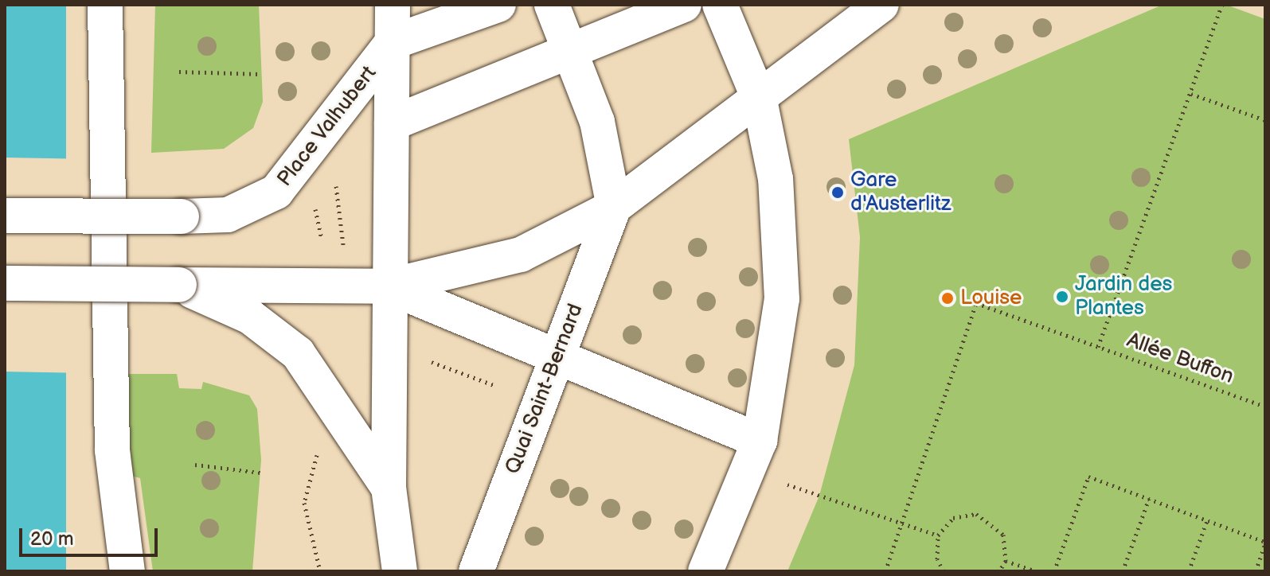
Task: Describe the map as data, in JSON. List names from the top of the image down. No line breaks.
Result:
{"streets":{"main road":["Place Valhubert","Quai Saint-Bernard"],"path":["Allée Buffon"]},"places":["Gare d'Austerlitz","Jardin des Plantes","Louise"],"scale_bar":"20 m"}
